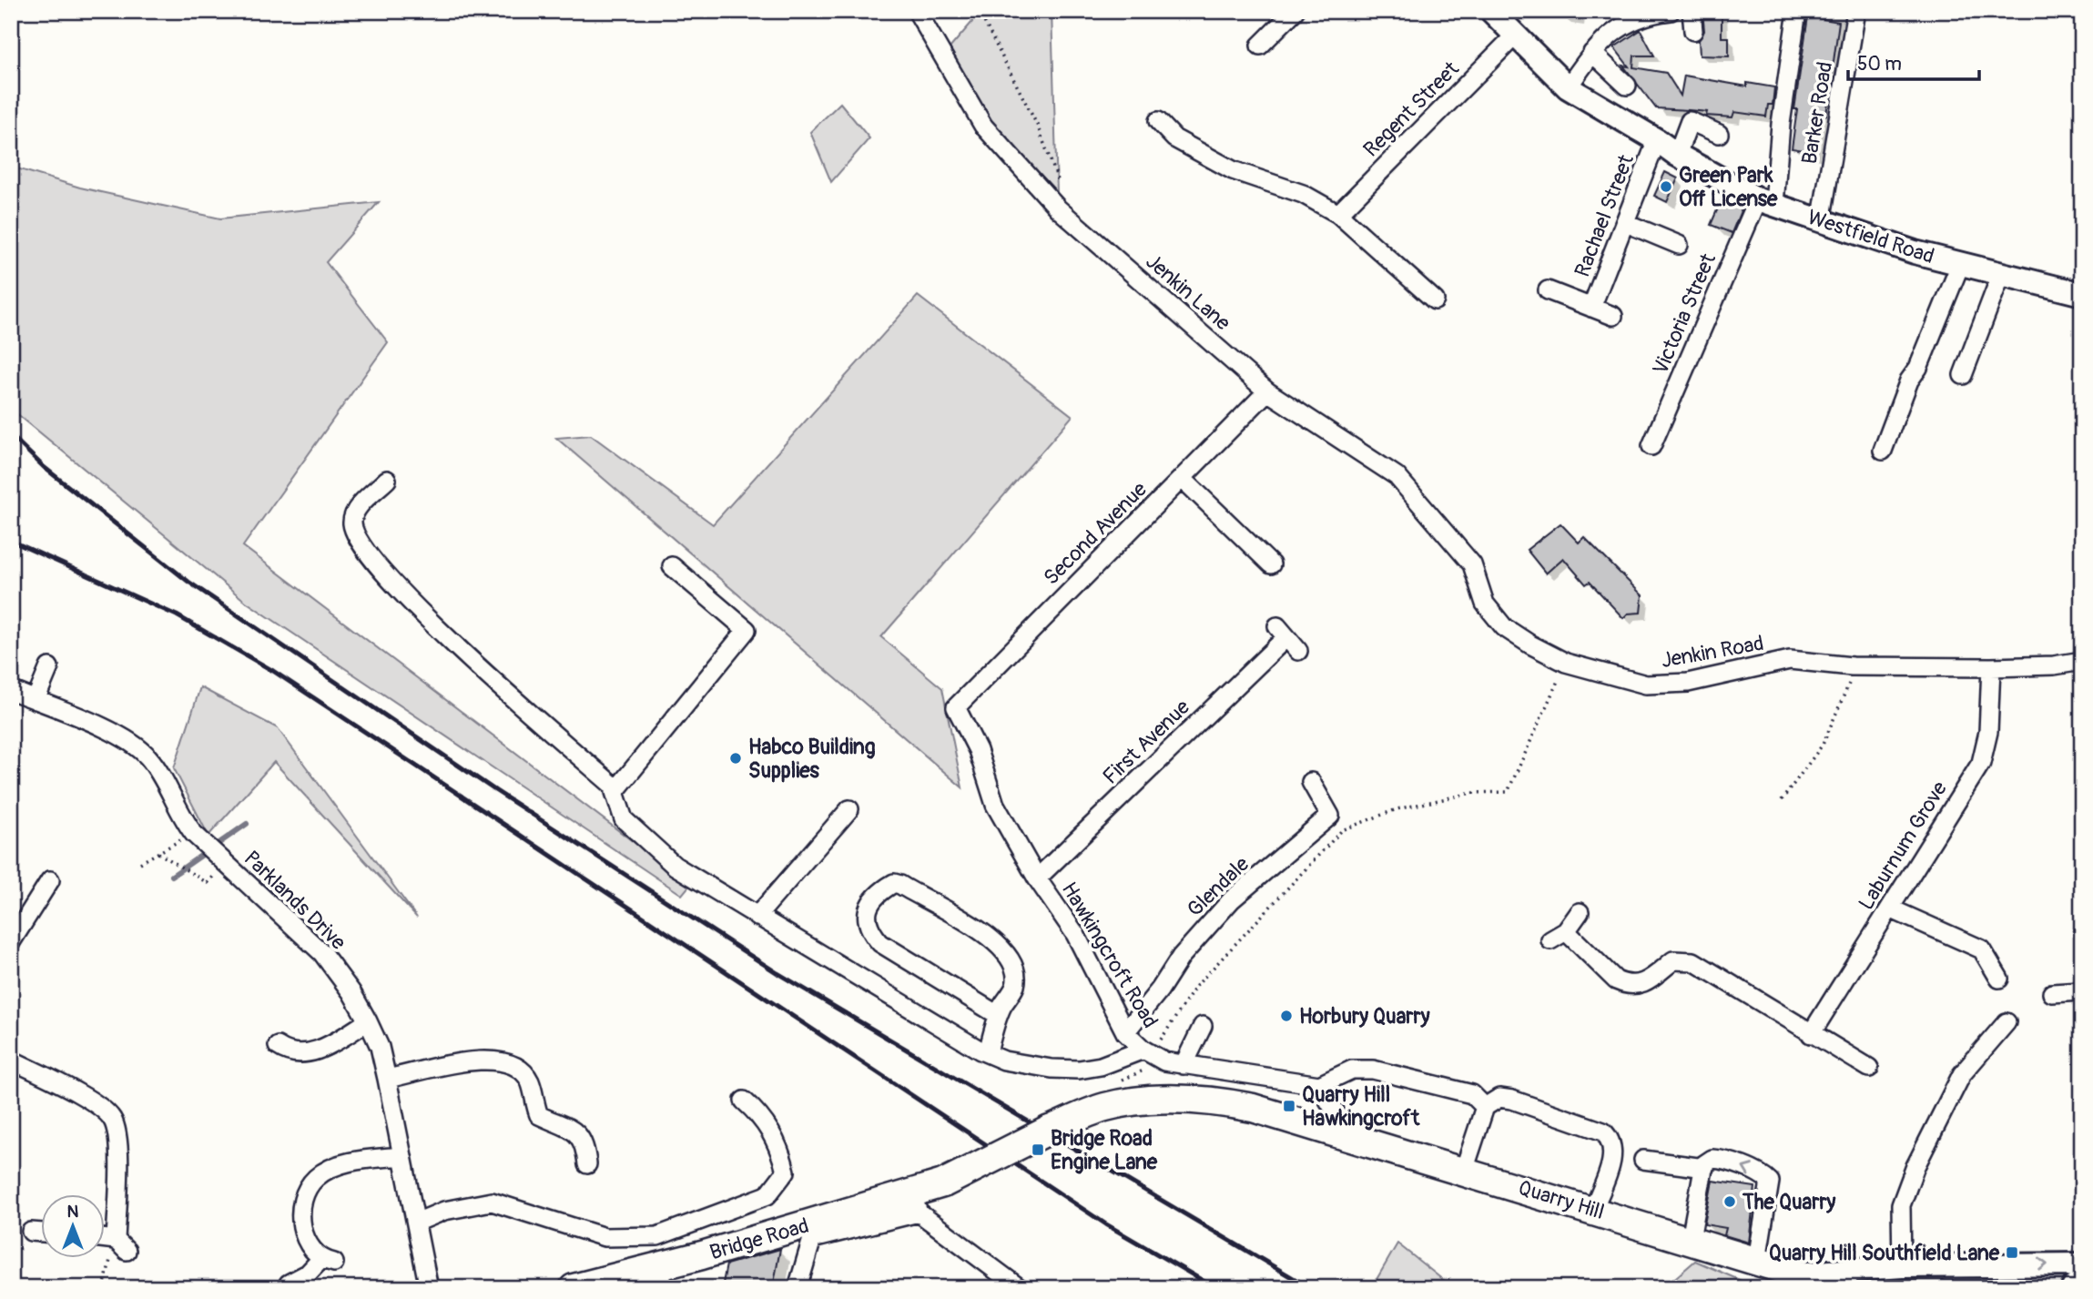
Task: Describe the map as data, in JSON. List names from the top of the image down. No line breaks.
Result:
{"streets":{"highway":["Quarry Hill","Bridge Road"],"main road":["Westfield Road"],"street":["Regent Street","Barker Road","Rachael Street","Jenkin Lane","Victoria Street","Second Avenue","Jenkin Road","First Avenue","Laburnum Grove","Glendale","Parklands Drive","Hawkingcroft Road"]},"crossings":[["Regent Street","Westfield Road"],["Barker Road","Westfield Road"],["Rachael Street","Westfield Road"],["Westfield Road","Victoria Street"],["Jenkin Lane","Second Avenue"],["Jenkin Lane","Jenkin Road"],["Second Avenue","Hawkingcroft Road"],["Jenkin Road","Laburnum Grove"],["First Avenue","Hawkingcroft Road"],["Glendale","Hawkingcroft Road"],["Quarry Hill","Bridge Road"]],"places":{"other":["Green Park Off License","Habco Building Supplies","Horbury Quarry","The Quarry"],"transit":["Quarry Hill Hawkingcroft","Bridge Road Engine Lane","Quarry Hill Southfield Lane"]},"scale_bar":"50 m","north":"top"}
